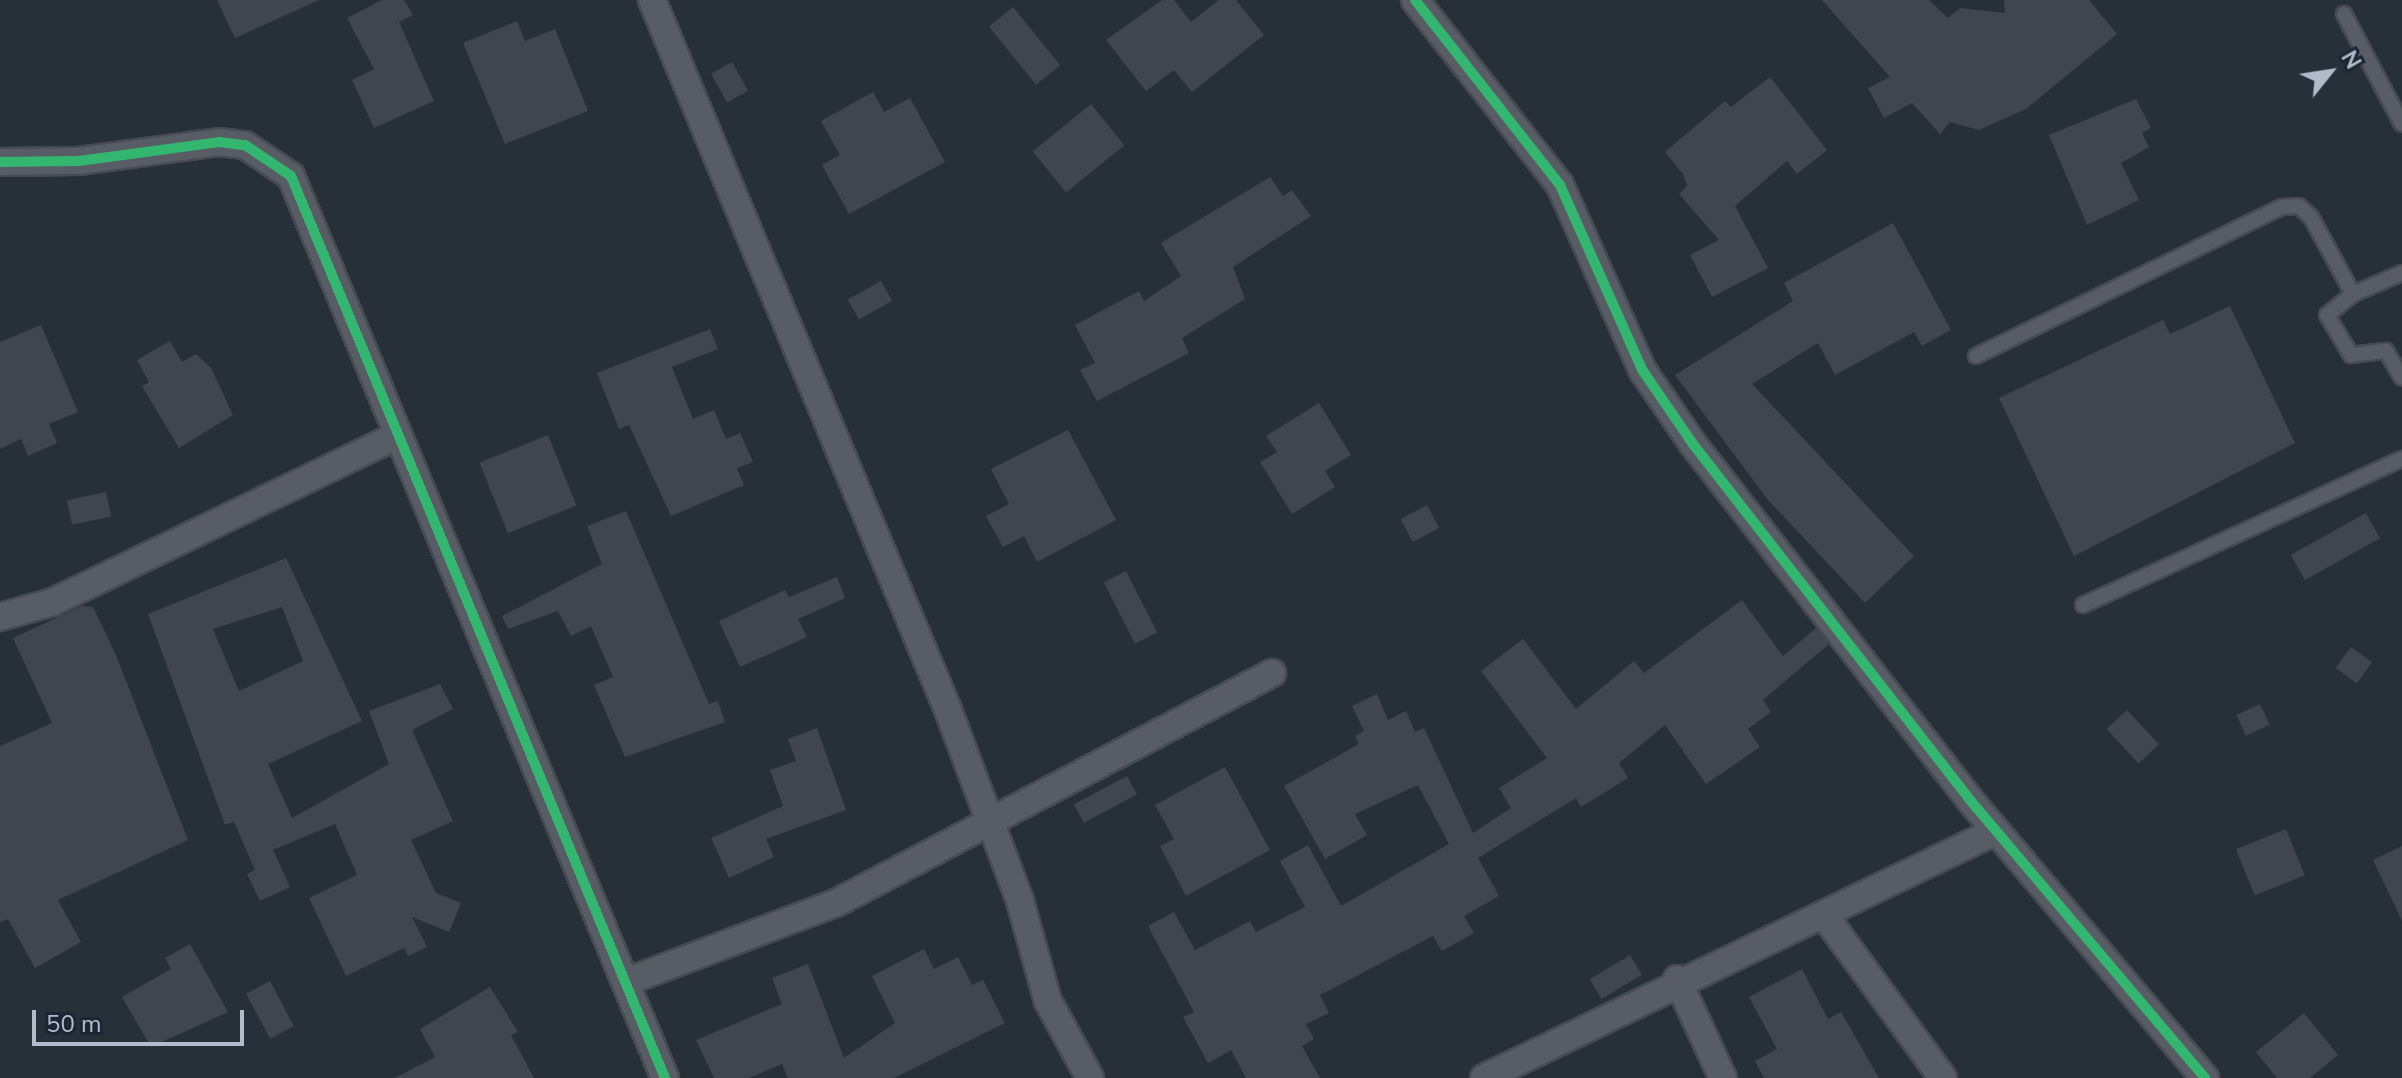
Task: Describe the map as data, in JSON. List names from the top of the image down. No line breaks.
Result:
{"scale_bar":"50 m","north":"top right"}
